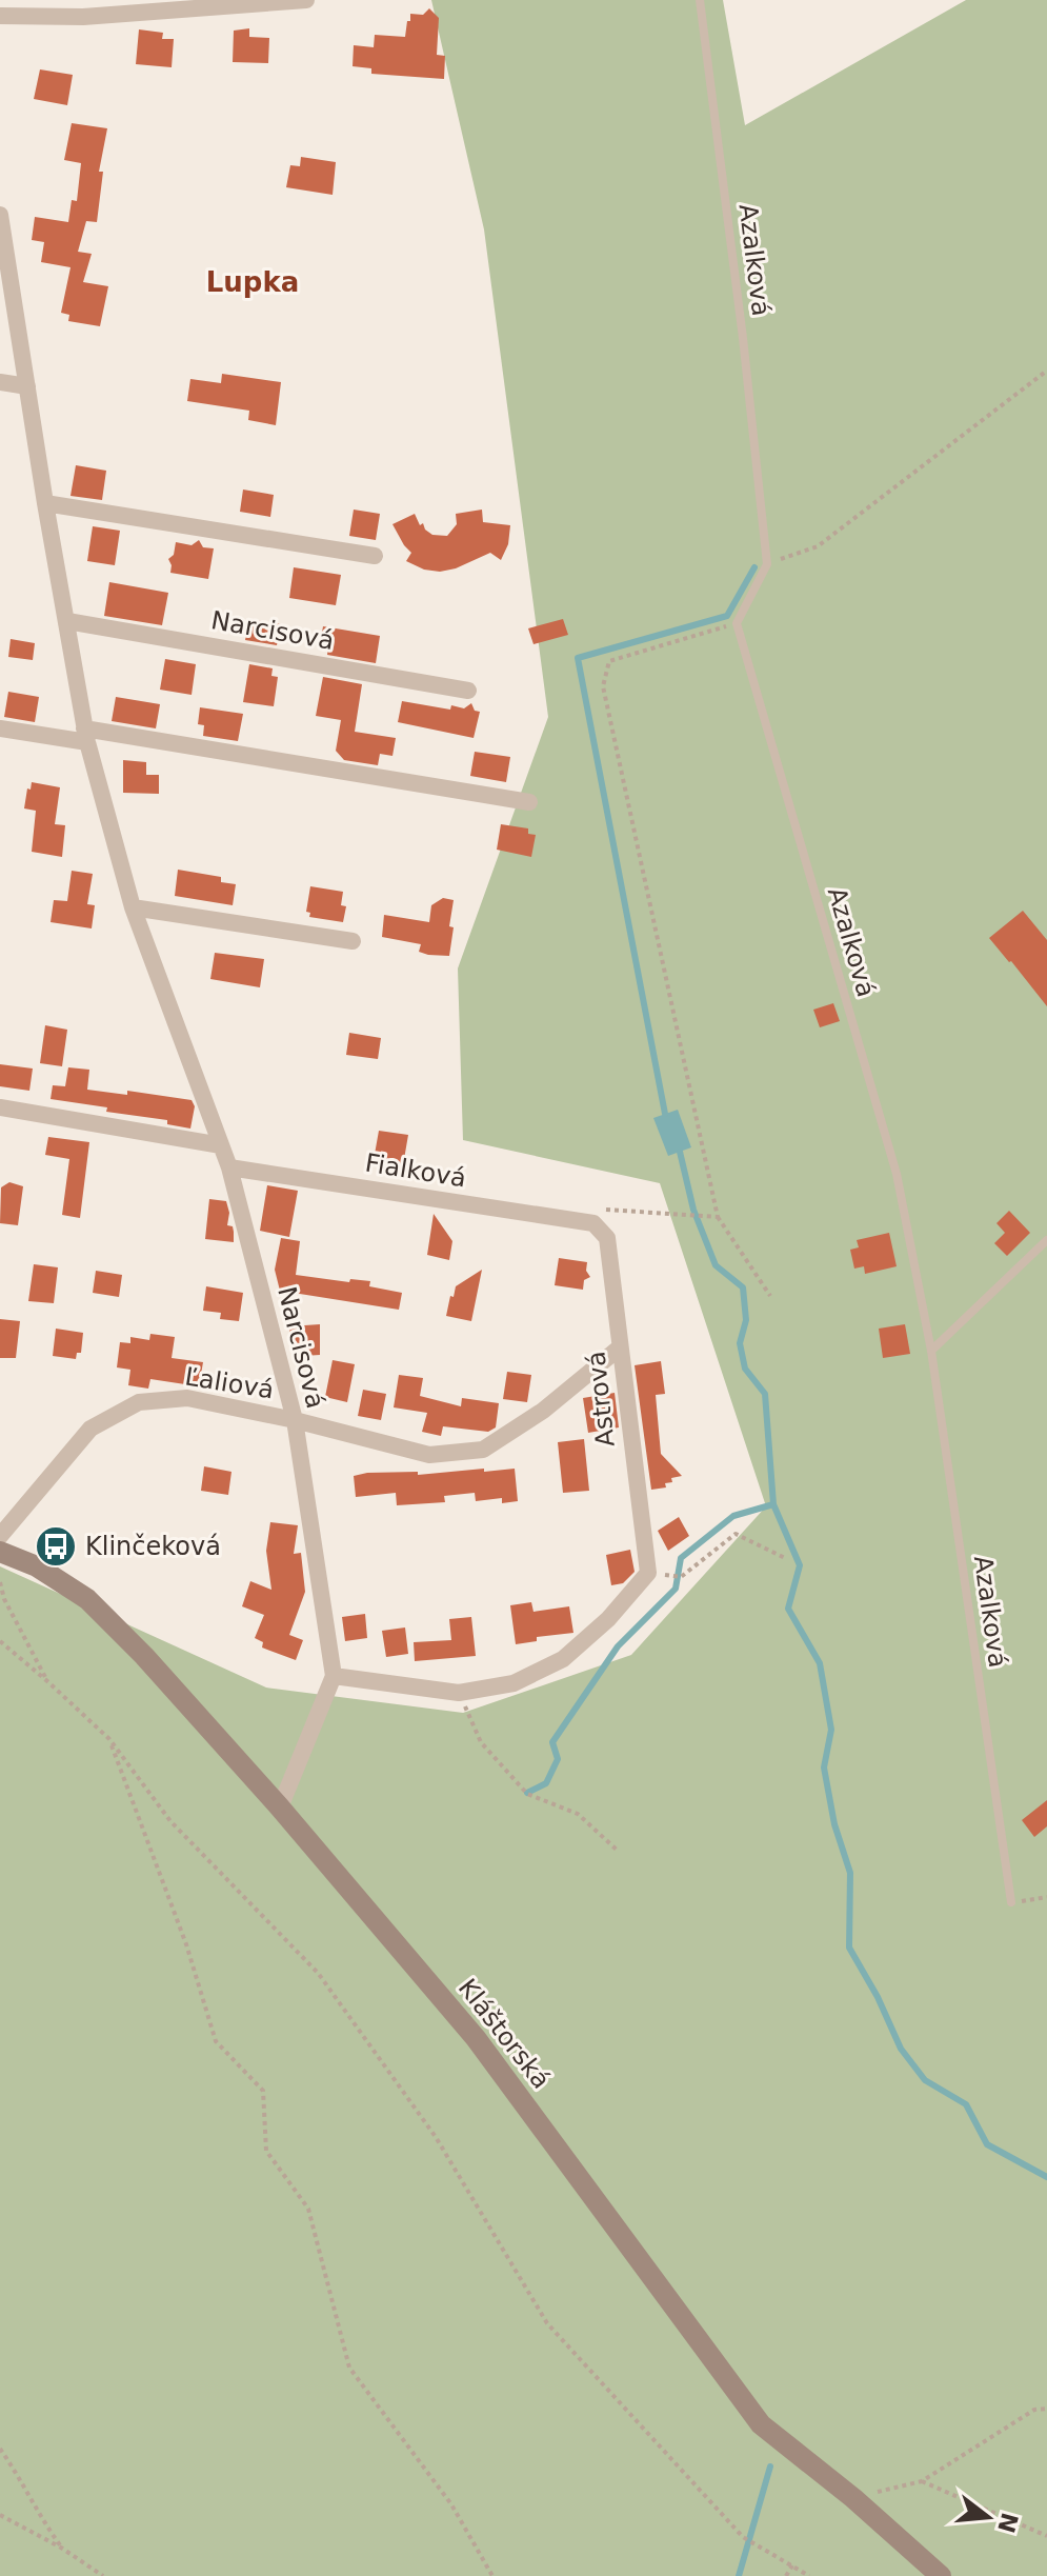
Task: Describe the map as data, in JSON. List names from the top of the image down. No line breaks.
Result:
{"streets":{"street":["Narcisová","Fialková","Ľaliová","Astrová","Kláštorská"],"lane":["Azalková"]},"crossings":[["Narcisová","Fialková"],["Narcisová","Ľaliová"],["Fialková","Astrová"],["Ľaliová","Astrová"]],"districts":["Lupka"],"places":{"bus stop":["Klinčeková"]},"north":"right"}
